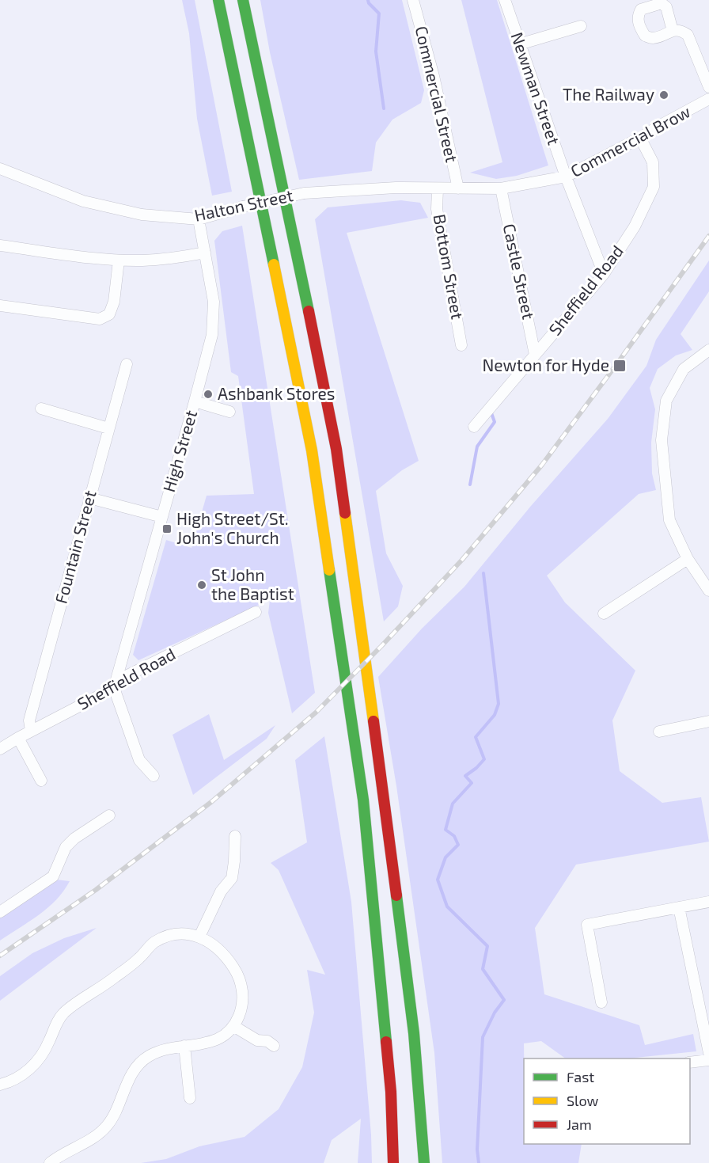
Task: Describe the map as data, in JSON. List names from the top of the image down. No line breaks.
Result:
{"streets":{"street":["Newman Street","Commercial Street","Commercial Brow","Halton Street","Bottom Street","Castle Street","Sheffield Road","High Street","Fountain Street"]},"crossings":[["Newman Street","Commercial Brow"],["Newman Street","Sheffield Road"],["Commercial Street","Commercial Brow"],["Commercial Brow","Halton Street"],["Commercial Brow","Bottom Street"],["Commercial Brow","Castle Street"],["Commercial Brow","Sheffield Road"],["Halton Street","Bottom Street"],["Halton Street","High Street"],["Castle Street","Sheffield Road"],["Sheffield Road","High Street"],["Sheffield Road","Fountain Street"]],"places":{"other":["The Railway","Ashbank Stores","St John the Baptist"],"transit":["Newton for Hyde","High Street/St. John's Church"]},"legend":["Fast","Slow","Jam"]}
